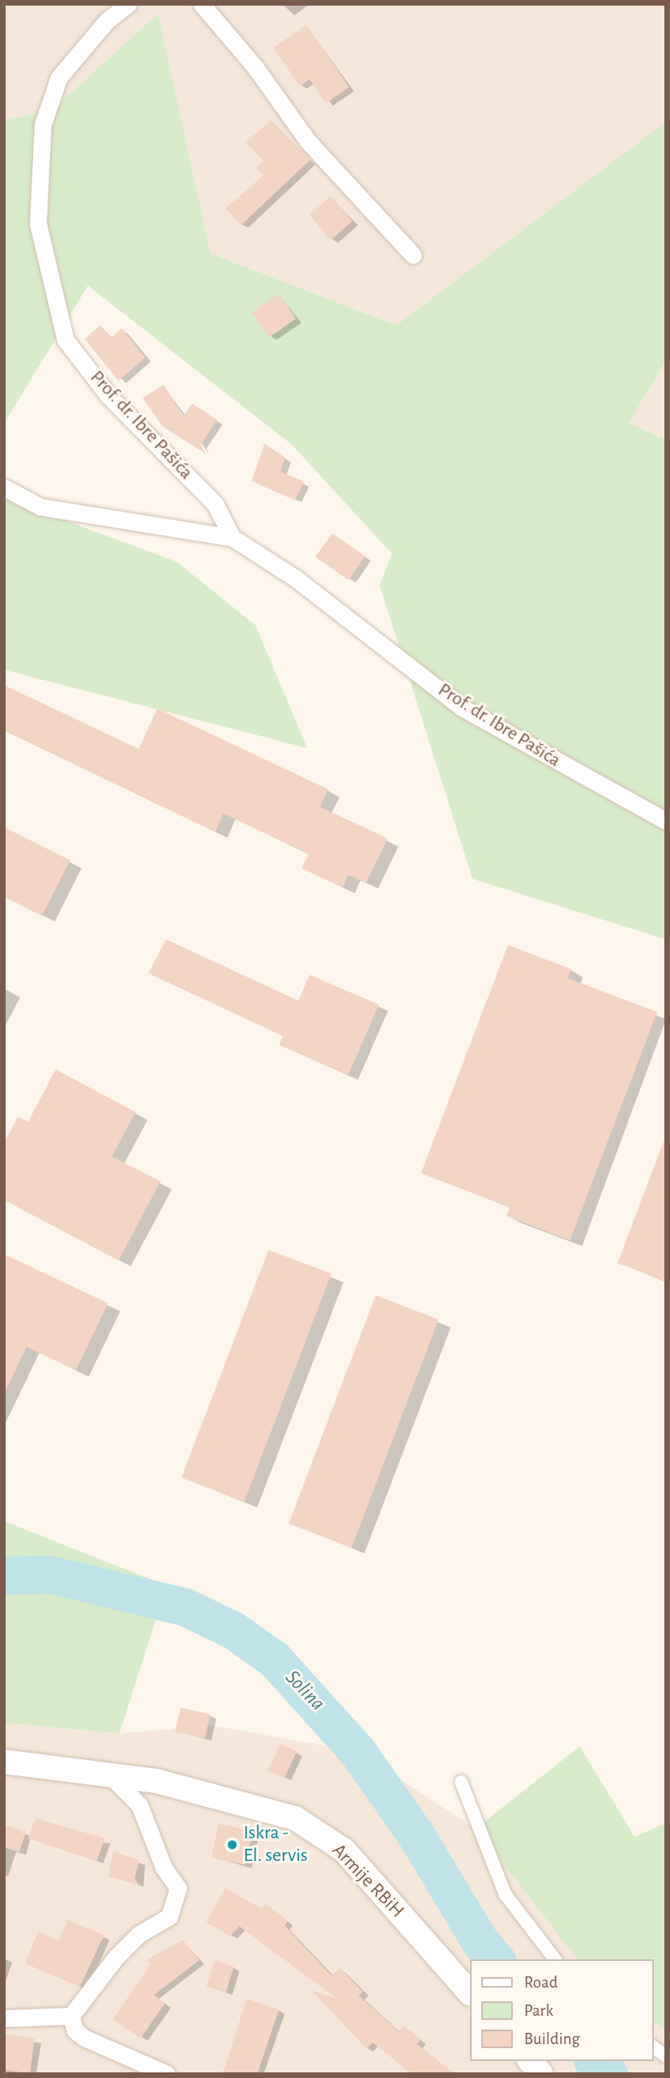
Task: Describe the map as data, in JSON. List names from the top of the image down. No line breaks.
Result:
{"streets":{"main road":["Armije RBiH"],"street":["Prof. dr. Ibre Pašića"]},"water":["Solina"],"places":["Iskra - El. servis"],"legend":["Road","Park","Building"]}
